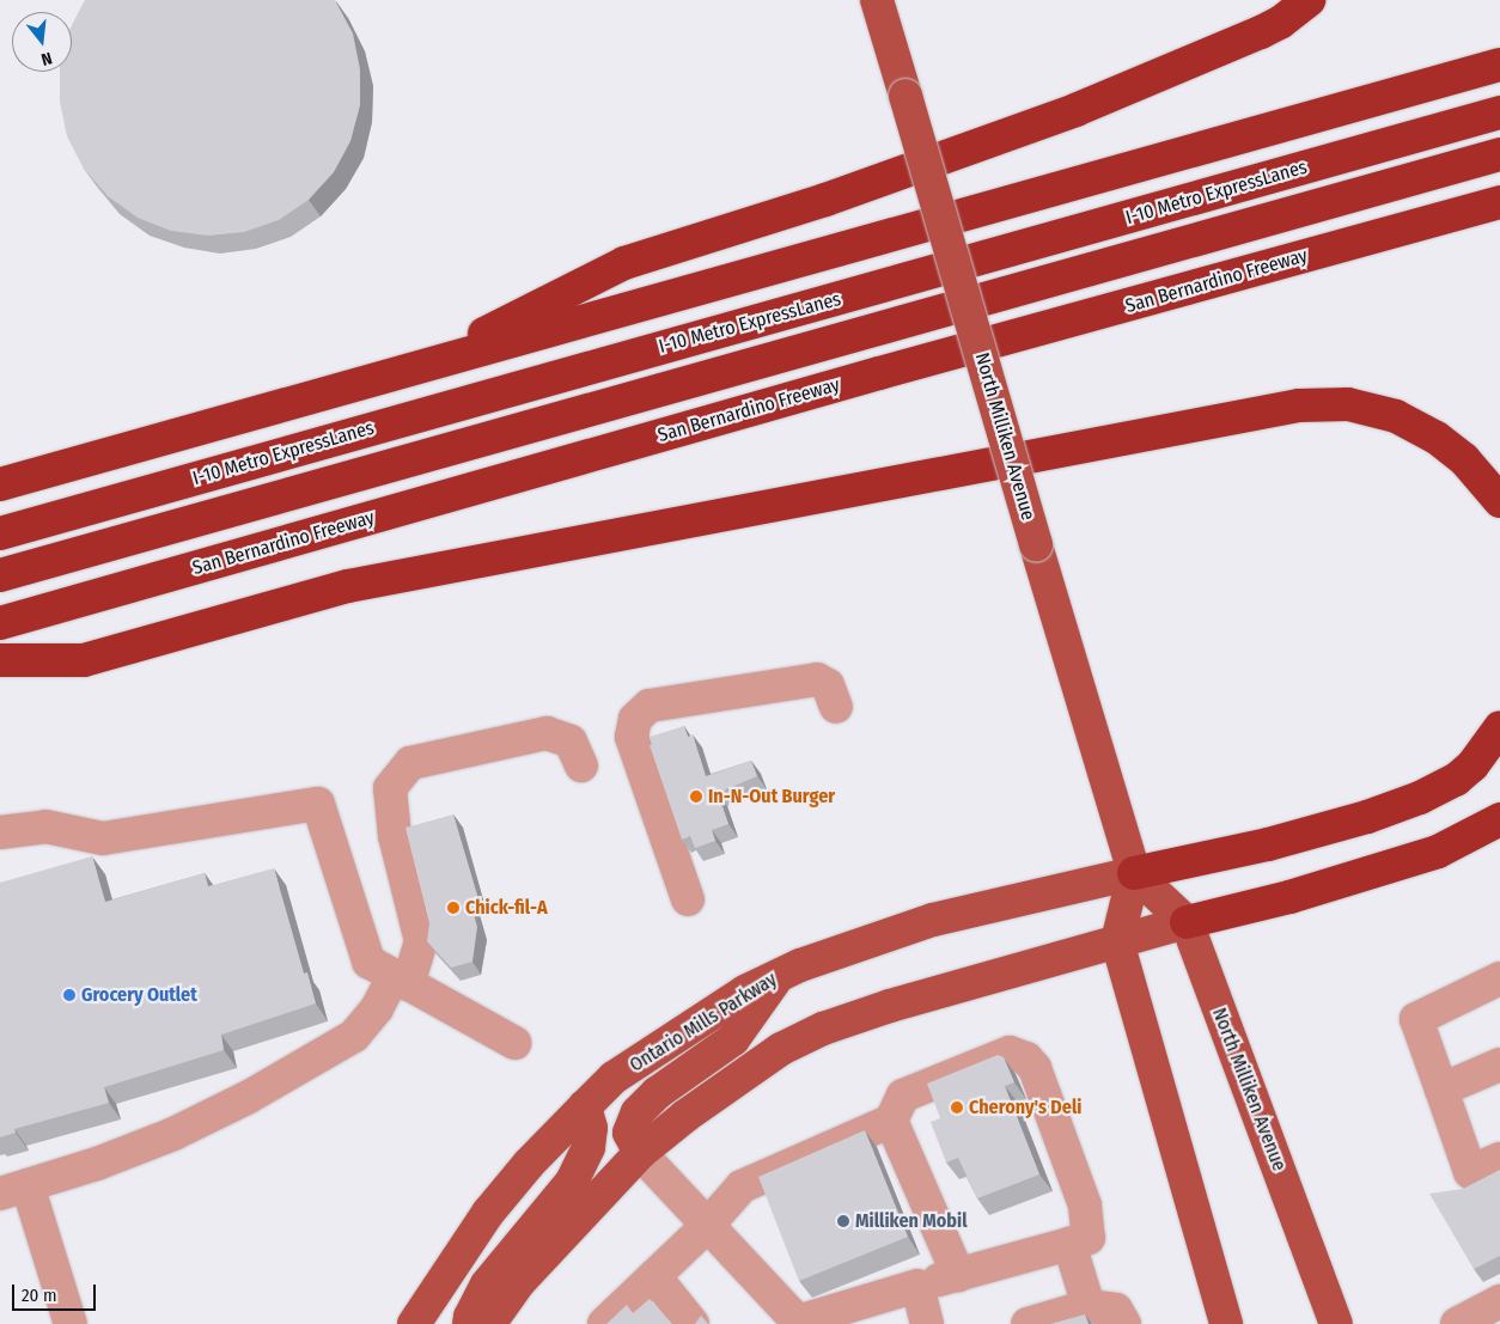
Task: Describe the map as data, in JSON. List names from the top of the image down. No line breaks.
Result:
{"streets":{"highway":["I-10 Metro ExpressLanes","San Bernardino Freeway"],"main road":["North Milliken Avenue","Ontario Mills Parkway"]},"crossings":[["North Milliken Avenue","Ontario Mills Parkway"]],"places":["In-N-Out Burger","Chick-fil-A","Grocery Outlet","Cherony's Deli","Milliken Mobil"],"scale_bar":"20 m","north":"bottom"}
